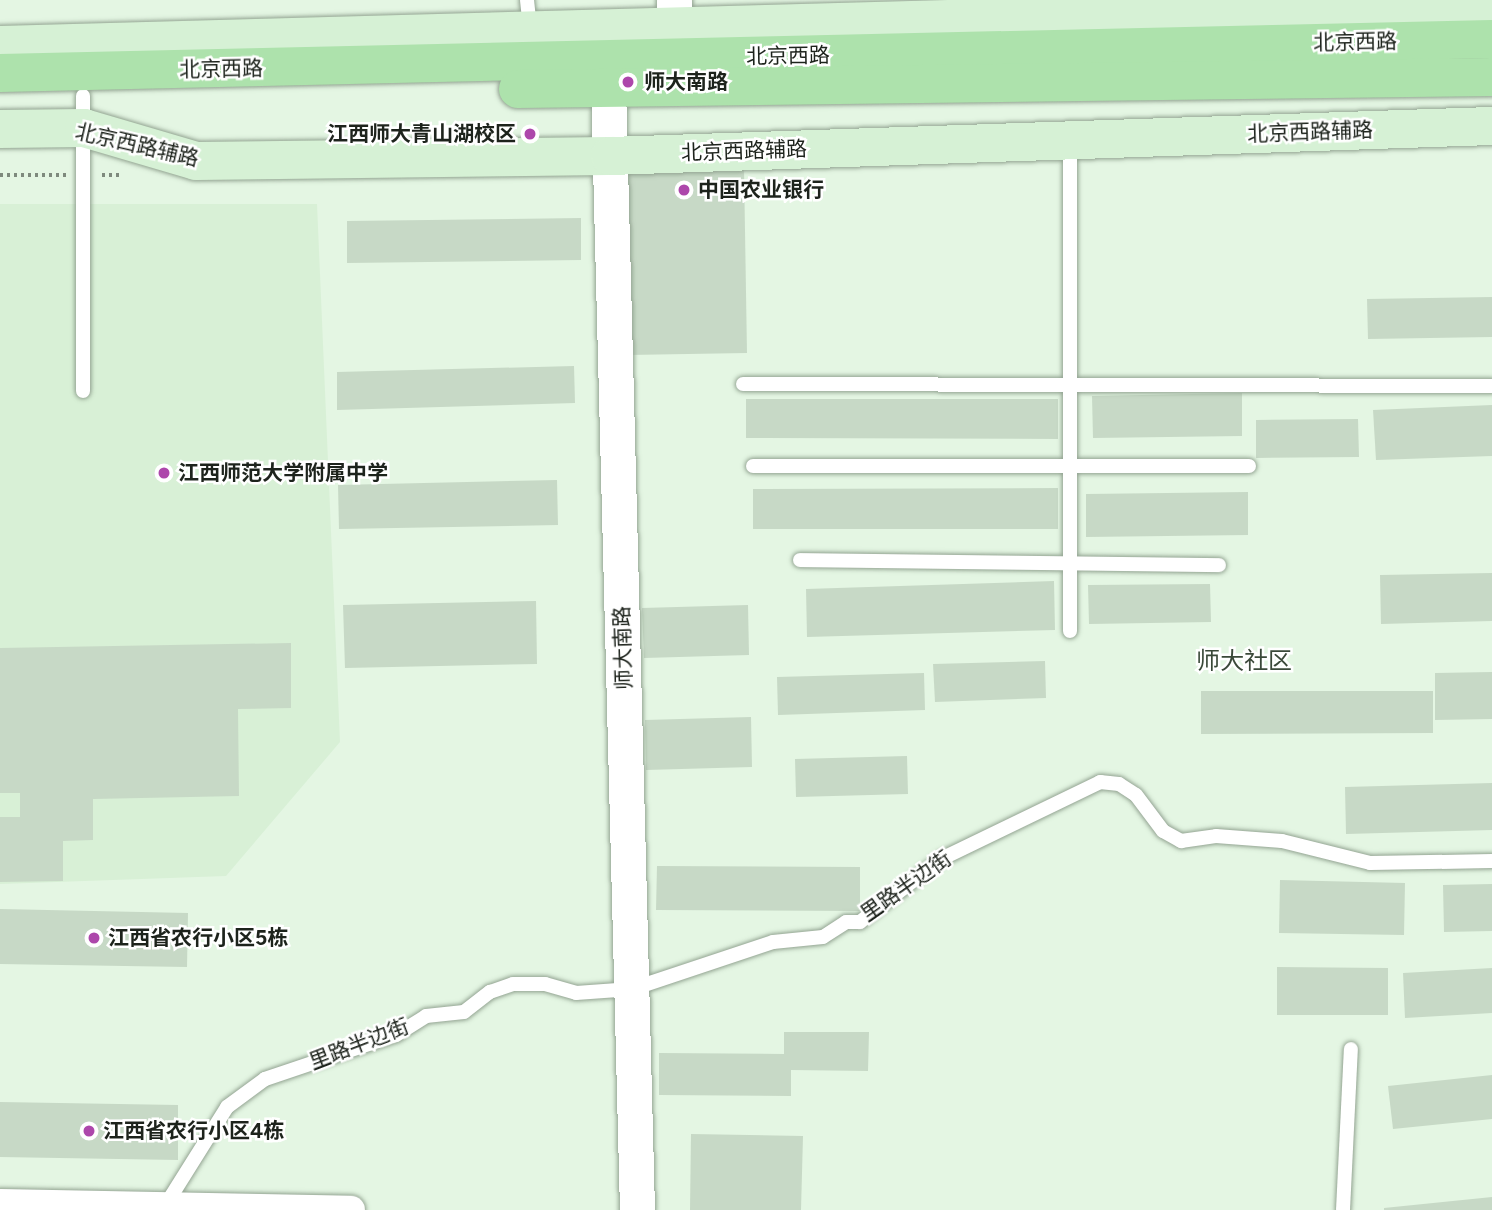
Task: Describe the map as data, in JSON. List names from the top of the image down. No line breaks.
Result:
{"streets":{"main road":["北京西路","北京西路辅路"],"street":["师大南路"],"lane":["里路半边街"]},"crossings":[["北京西路","北京西路辅路"],["北京西路","师大南路"],["北京西路辅路","师大南路"],["师大南路","里路半边街"]],"districts":["师大社区"],"places":["师大南路","江西师大青山湖校区","中国农业银行","江西师范大学附属中学","江西省农行小区5栋","江西省农行小区4栋"]}
